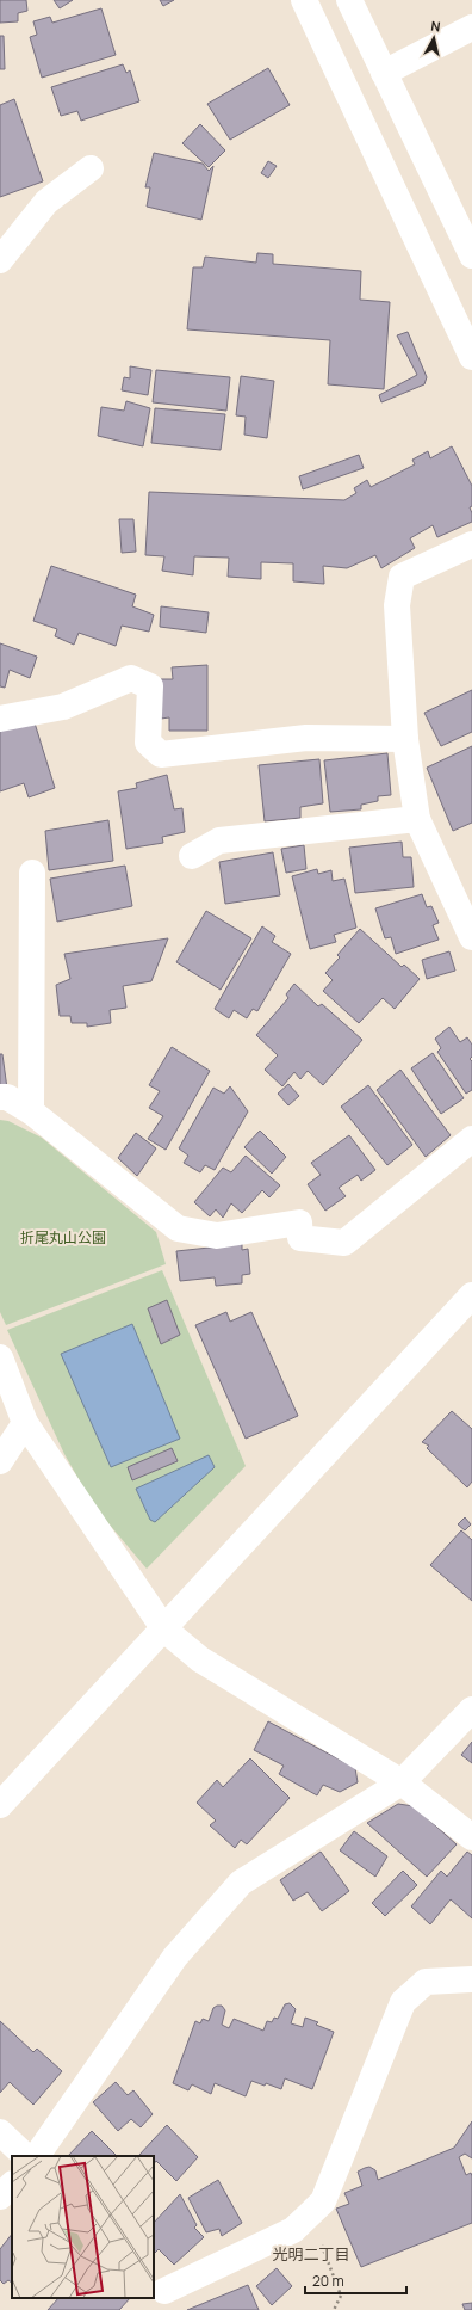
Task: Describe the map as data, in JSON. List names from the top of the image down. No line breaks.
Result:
{"districts":["光明二丁目"],"parks":["折尾丸山公園"],"scale_bar":"20 m","north":"top"}
